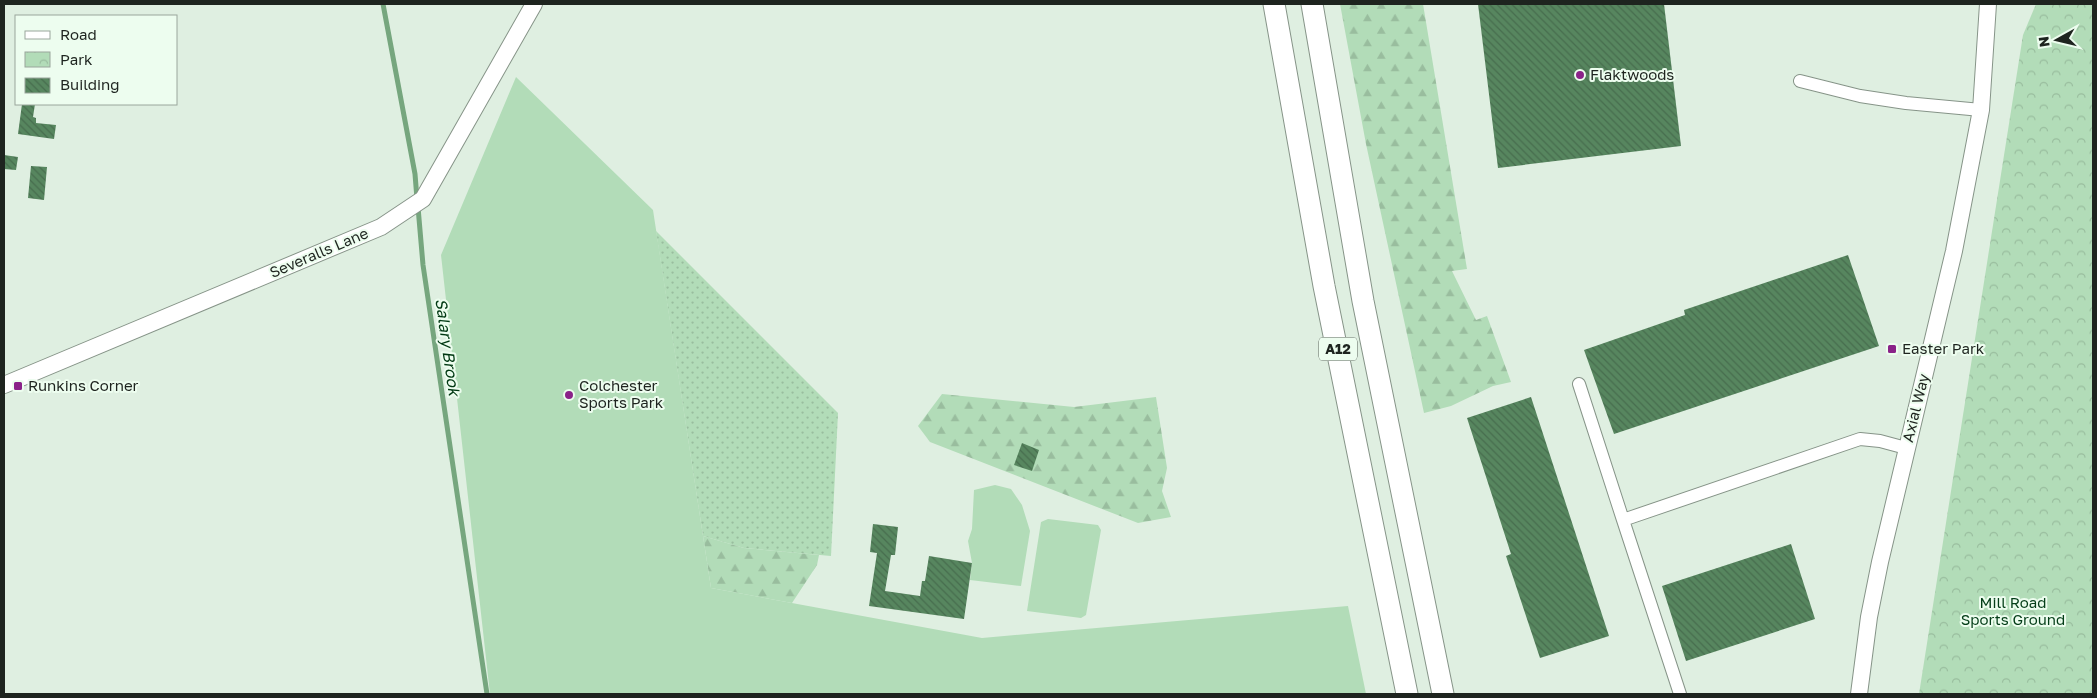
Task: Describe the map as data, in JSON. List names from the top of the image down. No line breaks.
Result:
{"streets":{"highway":["A12"],"street":["Severalls Lane","Axial Way"]},"water":["Salary Brook"],"parks":["Mill Road Sports Ground"],"places":{"other":["Flaktwoods","Colchester Sports Park"],"transit":["Easter Park","Runkins Corner"]},"legend":["Road","Park","Building"],"north":"left"}
